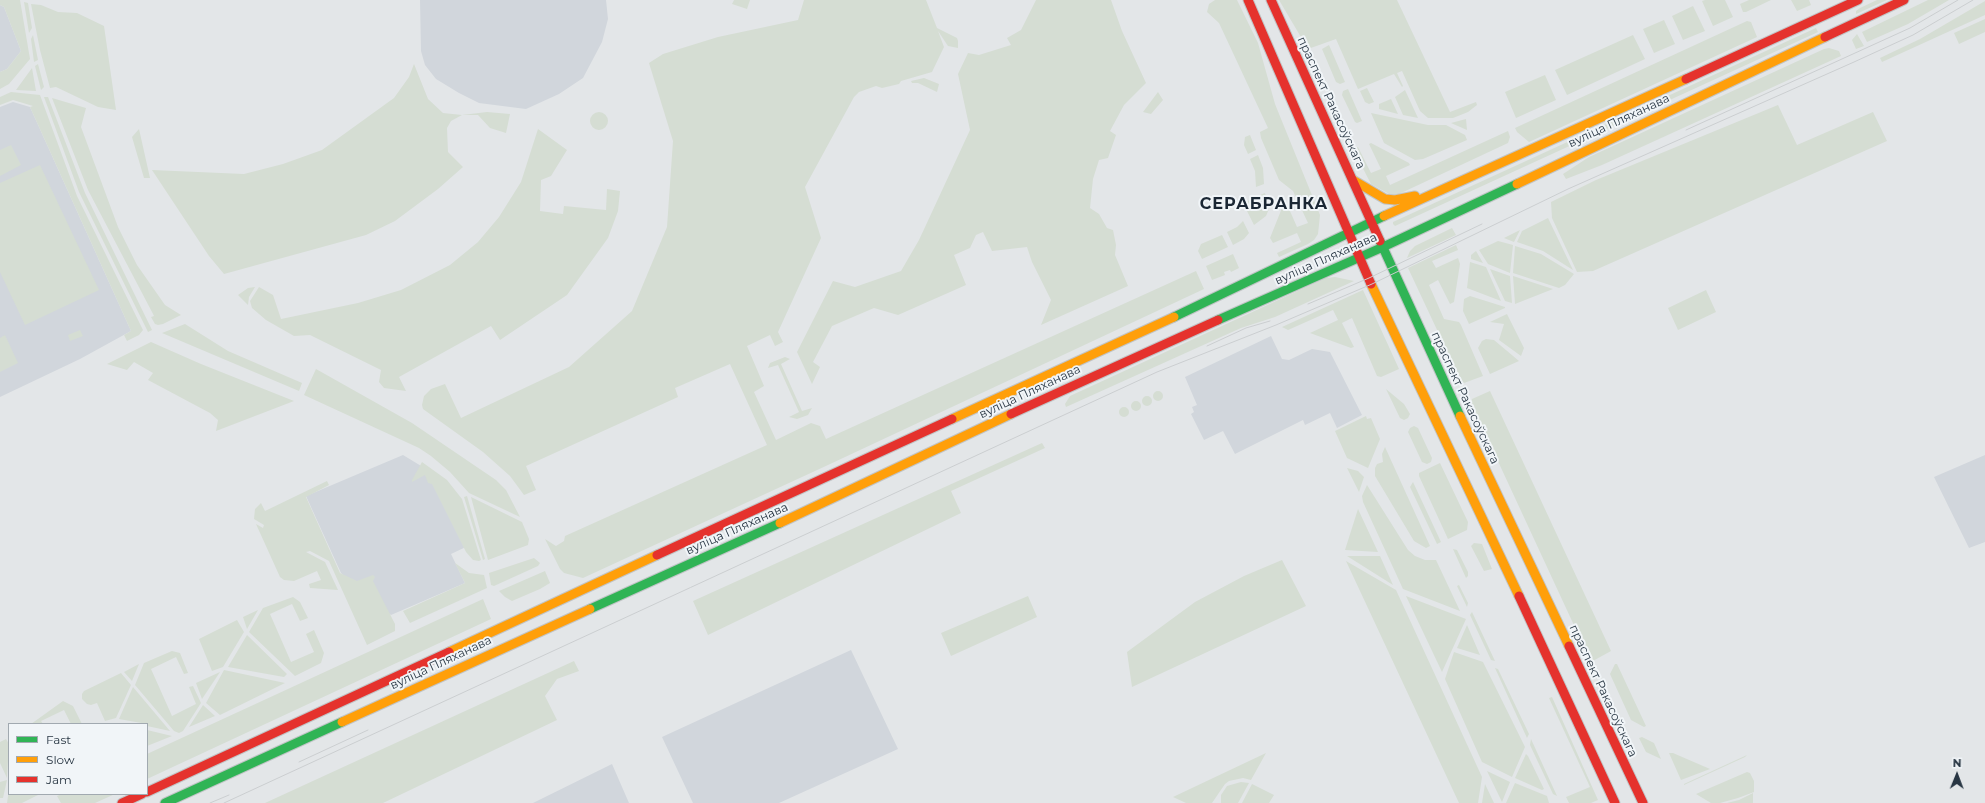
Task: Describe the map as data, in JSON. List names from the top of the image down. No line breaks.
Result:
{"streets":{"main road":["праспект Ракасоўскага","вуліца Пляханава"]},"crossings":[["праспект Ракасоўскага","вуліца Пляханава"]],"districts":["СЕРАБРАНКА"],"legend":["Fast","Slow","Jam"],"north":"top"}
